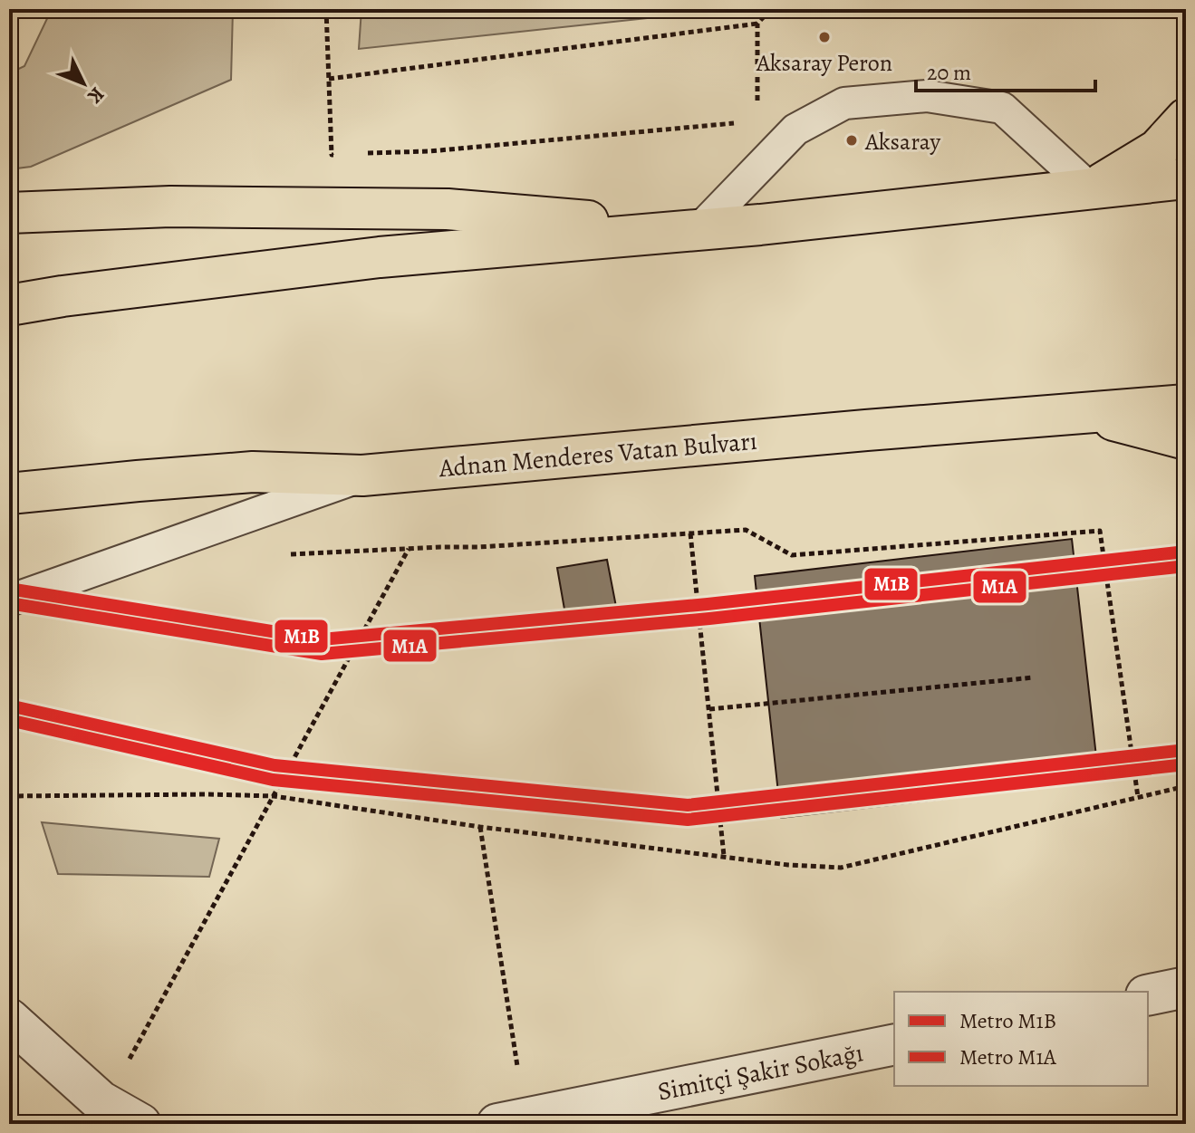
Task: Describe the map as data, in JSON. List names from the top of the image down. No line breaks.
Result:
{"streets":{"main road":["Adnan Menderes Vatan Bulvarı"],"street":["Simitçi Şakir Sokağı"]},"places":["Aksaray Peron","Aksaray"],"lines":["metro line M1B","metro line M1A"],"legend":["Metro M1B","Metro M1A"],"scale_bar":"20 m","north":"bottom right"}
